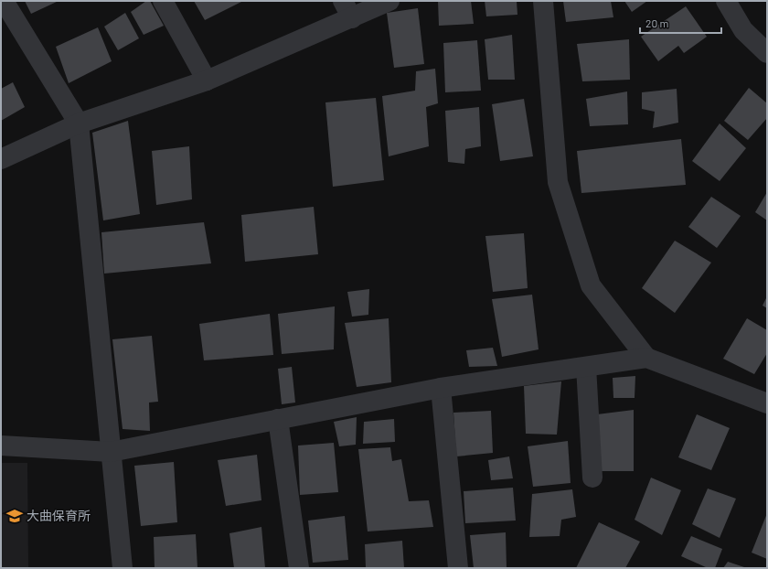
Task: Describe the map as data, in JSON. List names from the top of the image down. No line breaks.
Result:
{"places":{"school or university":["大曲保育所"]},"scale_bar":"20 m"}
